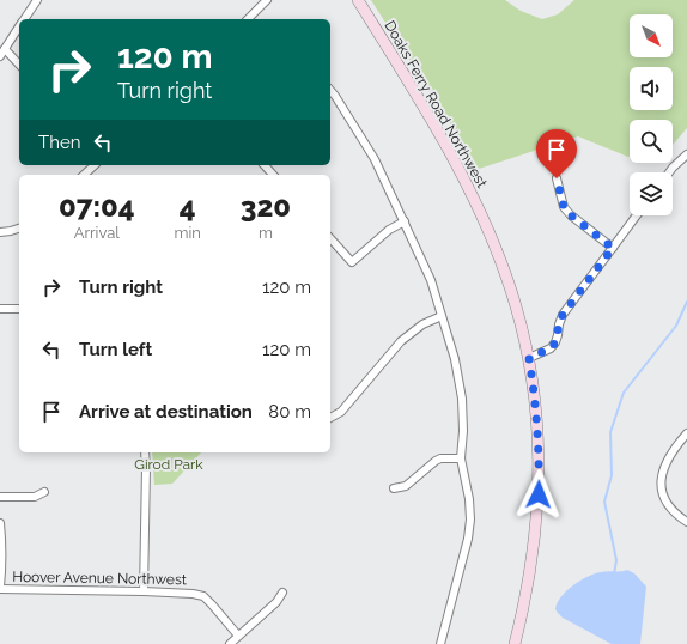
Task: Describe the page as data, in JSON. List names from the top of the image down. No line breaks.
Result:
{"streets":{"main road":["Doaks Ferry Road Northwest"],"street":["Hoover Avenue Northwest"]},"parks":["Girod Park"],"north":"bottom right","page":{"turn":["120 m","Turn right"],"then":"Then","eta":["07:04","Arrival","4","min","320","m"],"list":[{"name":"Turn right","value":"120 m"},{"name":"Turn left","value":"120 m"},{"name":"Arrive at destination","value":"80 m"}]}}
